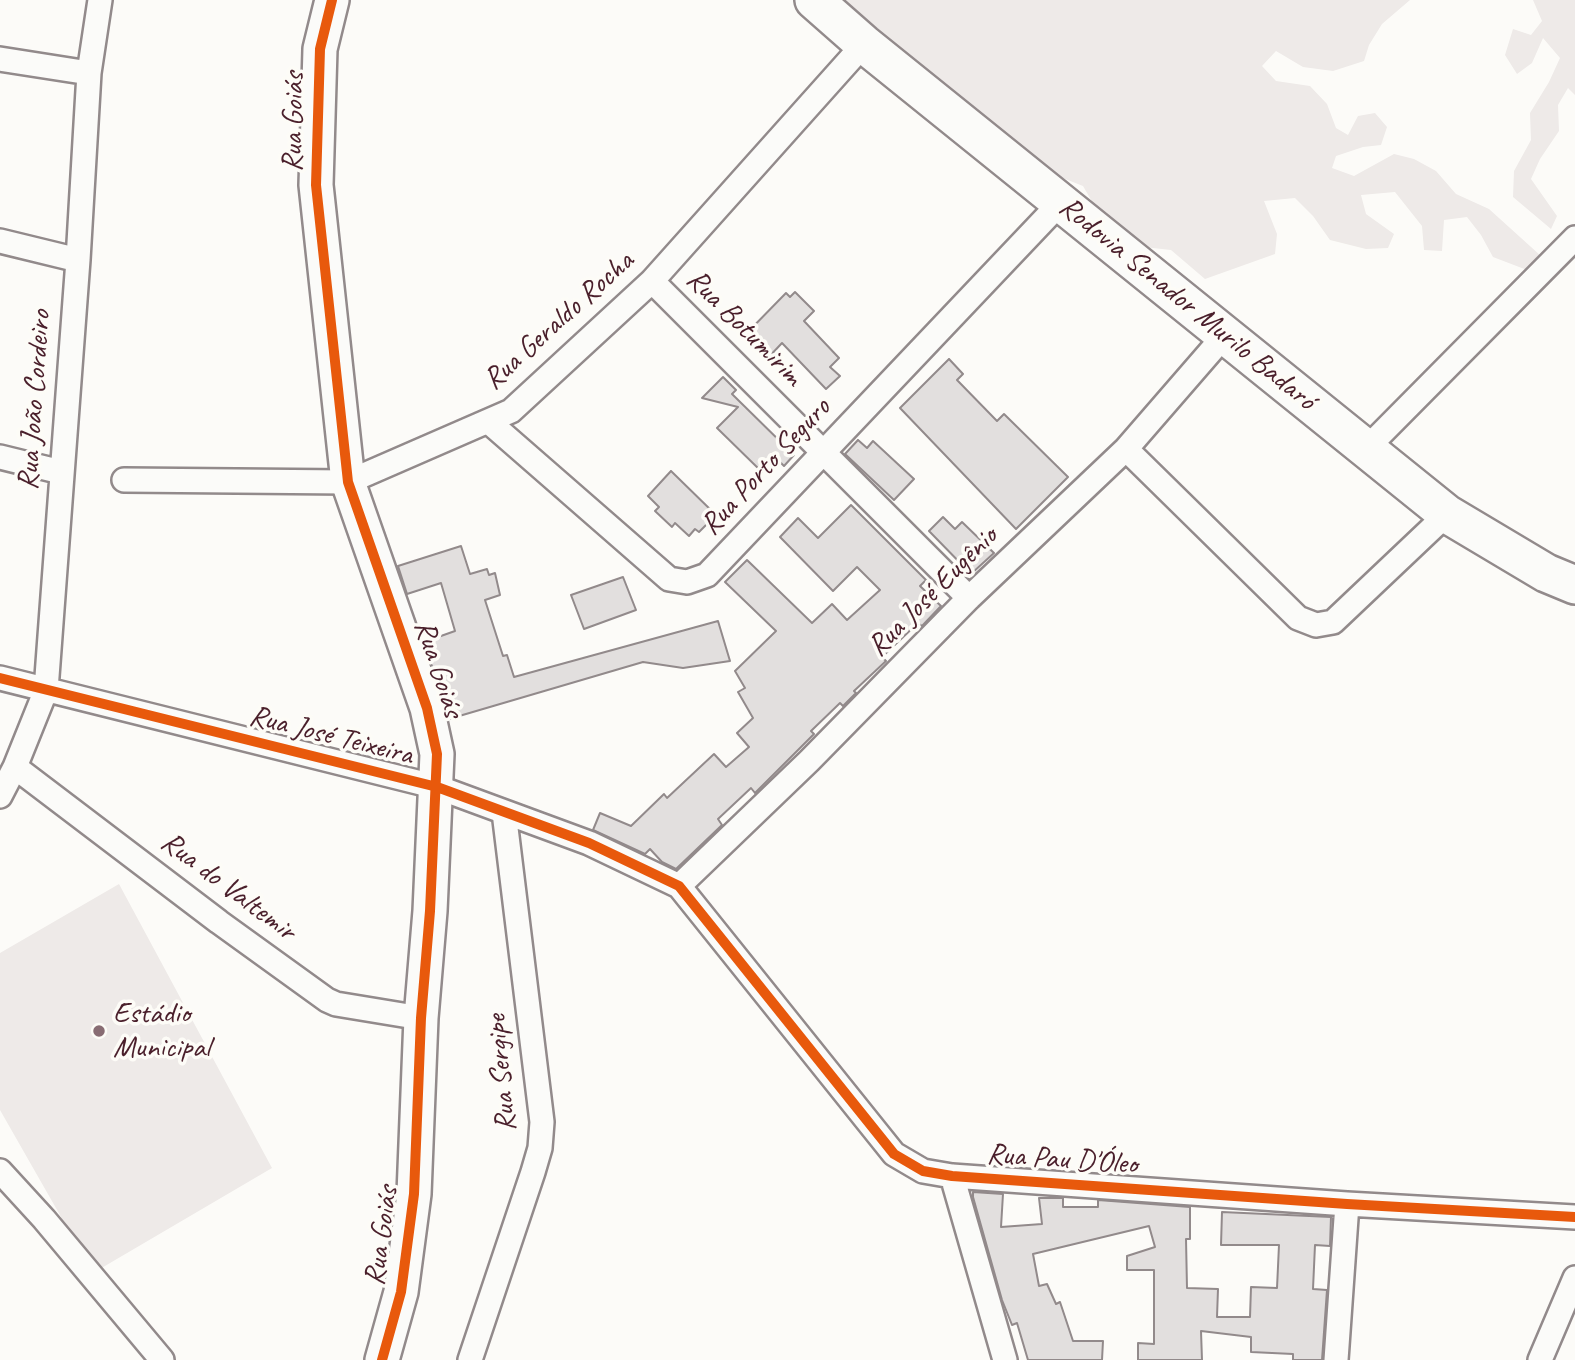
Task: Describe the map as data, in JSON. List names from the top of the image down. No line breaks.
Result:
{"streets":{"main road":["Rodovia Senador Murilo Badaró"],"street":["Rua Goiás","Rua Geraldo Rocha","Rua Botumirim","Rua João Cordeiro","Rua Porto Seguro","Rua José Eugênio","Rua José Teixeira","Rua do Valtemir","Rua Sergipe","Rua Pau D'Óleo"]},"crossings":[["Rua Goiás","Rua Geraldo Rocha"],["Rua Goiás","Rua José Teixeira"],["Rua Goiás","Rua do Valtemir"],["Rodovia Senador Murilo Badaró","Rua Geraldo Rocha"],["Rodovia Senador Murilo Badaró","Rua Porto Seguro"],["Rodovia Senador Murilo Badaró","Rua José Eugênio"],["Rua Geraldo Rocha","Rua Botumirim"],["Rua Geraldo Rocha","Rua Porto Seguro"],["Rua Botumirim","Rua Porto Seguro"],["Rua Botumirim","Rua José Eugênio"],["Rua João Cordeiro","Rua José Teixeira"],["Rua João Cordeiro","Rua do Valtemir"],["Rua José Eugênio","Rua José Teixeira"],["Rua José Eugênio","Rua Pau D'Óleo"],["Rua José Teixeira","Rua Sergipe"],["Rua José Teixeira","Rua Pau D'Óleo"]],"places":["Estádio Municipal"]}
